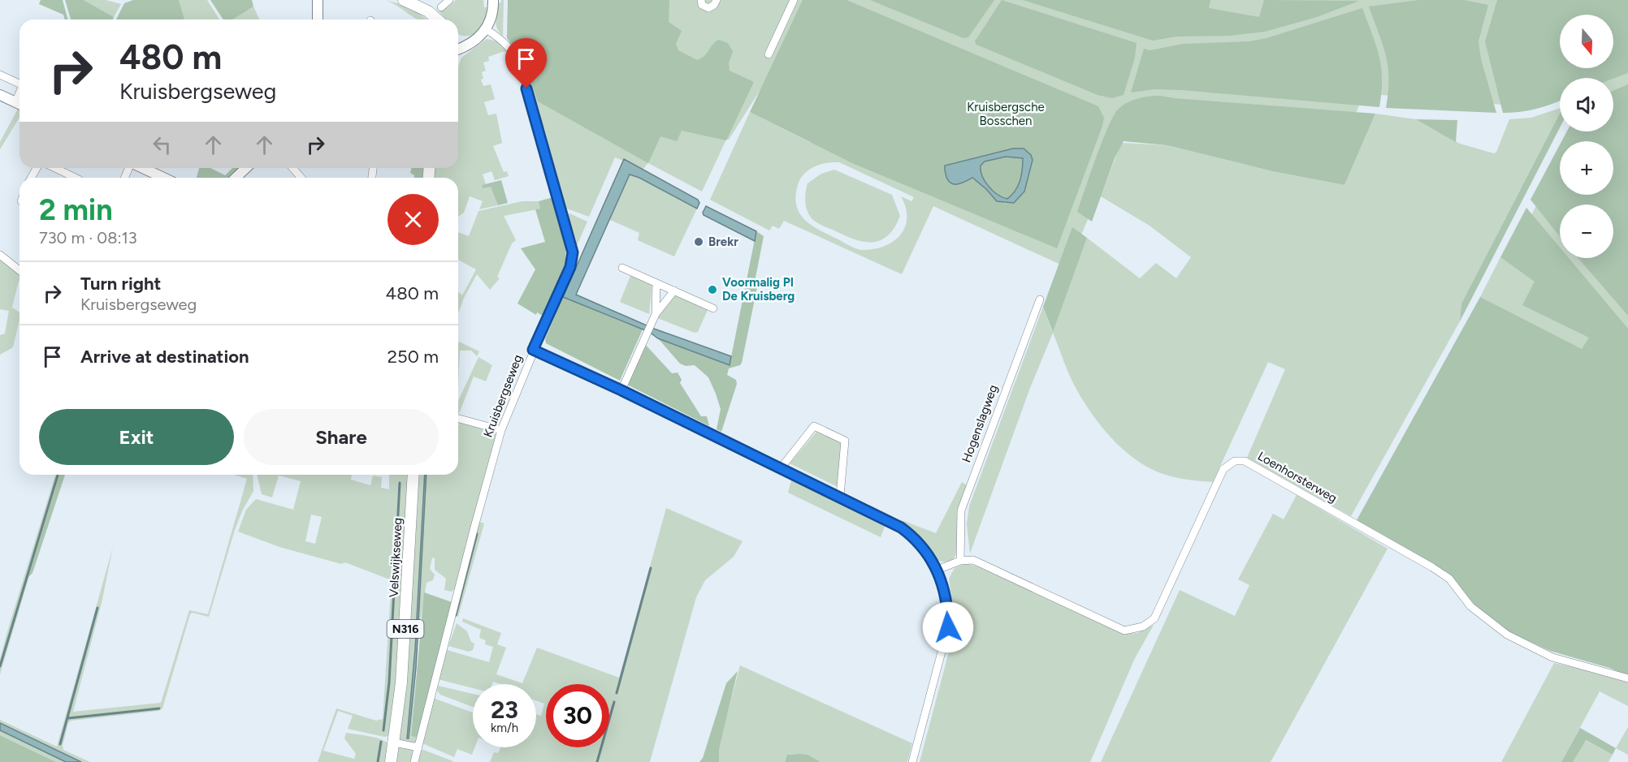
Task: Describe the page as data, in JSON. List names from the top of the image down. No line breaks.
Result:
{"streets":{"main road":["Velswijkseweg","N316"],"street":["Kruisbergseweg","Hogenslagweg","Loenhorsterweg"]},"crossings":[["Hogenslagweg","Loenhorsterweg"]],"parks":["Kruisbergsche Bosschen"],"places":["Brekr","Voormalig PI De Kruisberg"],"north":"bottom","page":{"map_buttons":["+","−"],"turn":["480 m","Kruisbergseweg"],"heading":["2 min","730 m · 08:13"],"list":[{"name":"Turn right","note":"Kruisbergseweg","value":"480 m"},{"name":"Arrive at destination","value":"250 m"}],"buttons":["Exit","Share"],"speed":"23 km/h","limit":"30"}}
